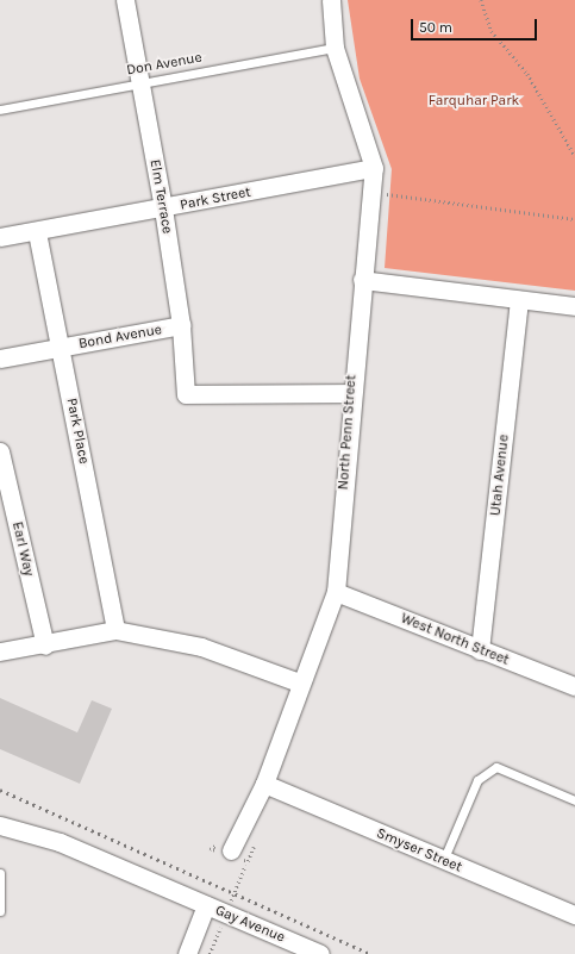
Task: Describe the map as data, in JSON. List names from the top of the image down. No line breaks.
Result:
{"streets":{"street":["Elm Terrace","Park Street","Bond Avenue","Park Place","North Penn Street","Utah Avenue","Earl Way","West North Street","Smyser Street","Gay Avenue"],"lane":["Don Avenue"]},"crossings":[["Don Avenue","Elm Terrace"],["Don Avenue","North Penn Street"],["Elm Terrace","Park Street"],["Elm Terrace","Bond Avenue"],["Elm Terrace","North Penn Street"],["Park Street","Park Place"],["Park Street","North Penn Street"],["Bond Avenue","Park Place"],["North Penn Street","West North Street"],["North Penn Street","Smyser Street"],["Utah Avenue","West North Street"]],"parks":["Farquhar Park"],"scale_bar":"50 m"}
